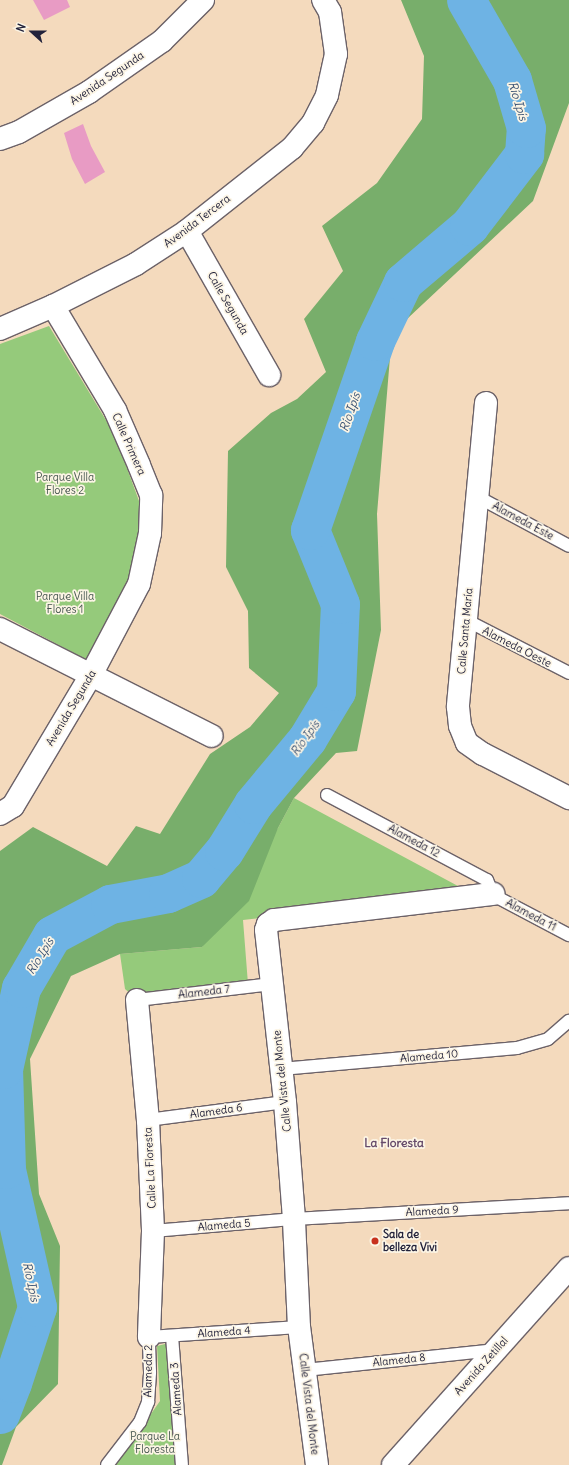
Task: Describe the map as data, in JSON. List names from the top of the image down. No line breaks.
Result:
{"streets":{"street":["Avenida Segunda","Avenida Tercera","Calle Segunda","Calle Primera","Calle Santa María","Calle Vista del Monte","Calle La Floresta","Avenida Zetillal"],"lane":["Alameda Este","Alameda Oeste","Alameda 12","Alameda 11","Alameda 7","Alameda 10","Alameda 6","Alameda 9","Alameda 5","Alameda 4","Alameda 8","Alameda 2","Alameda 3"]},"crossings":[["Avenida Segunda","Calle Primera"],["Avenida Tercera","Calle Segunda"],["Avenida Tercera","Calle Primera"],["Alameda Este","Calle Santa María"],["Calle Santa María","Alameda Oeste"],["Alameda 12","Alameda 11"],["Alameda 12","Calle Vista del Monte"],["Alameda 11","Calle Vista del Monte"],["Alameda 7","Calle Vista del Monte"],["Alameda 7","Calle La Floresta"],["Alameda 10","Calle Vista del Monte"],["Calle Vista del Monte","Alameda 6"],["Calle Vista del Monte","Alameda 9"],["Calle Vista del Monte","Alameda 5"],["Calle Vista del Monte","Alameda 4"],["Calle Vista del Monte","Alameda 8"],["Alameda 6","Calle La Floresta"],["Calle La Floresta","Alameda 5"],["Calle La Floresta","Alameda 4"],["Calle La Floresta","Alameda 2"],["Alameda 9","Alameda 5"],["Alameda 4","Alameda 2"],["Alameda 4","Alameda 3"],["Alameda 8","Avenida Zetillal"]],"districts":["La Floresta"],"water":["Río Ipís"],"parks":["Parque Villa Flores 2","Parque Villa Flores 1","Parque La Floresta"],"places":["Sala de belleza Vivi"],"north":"left"}
